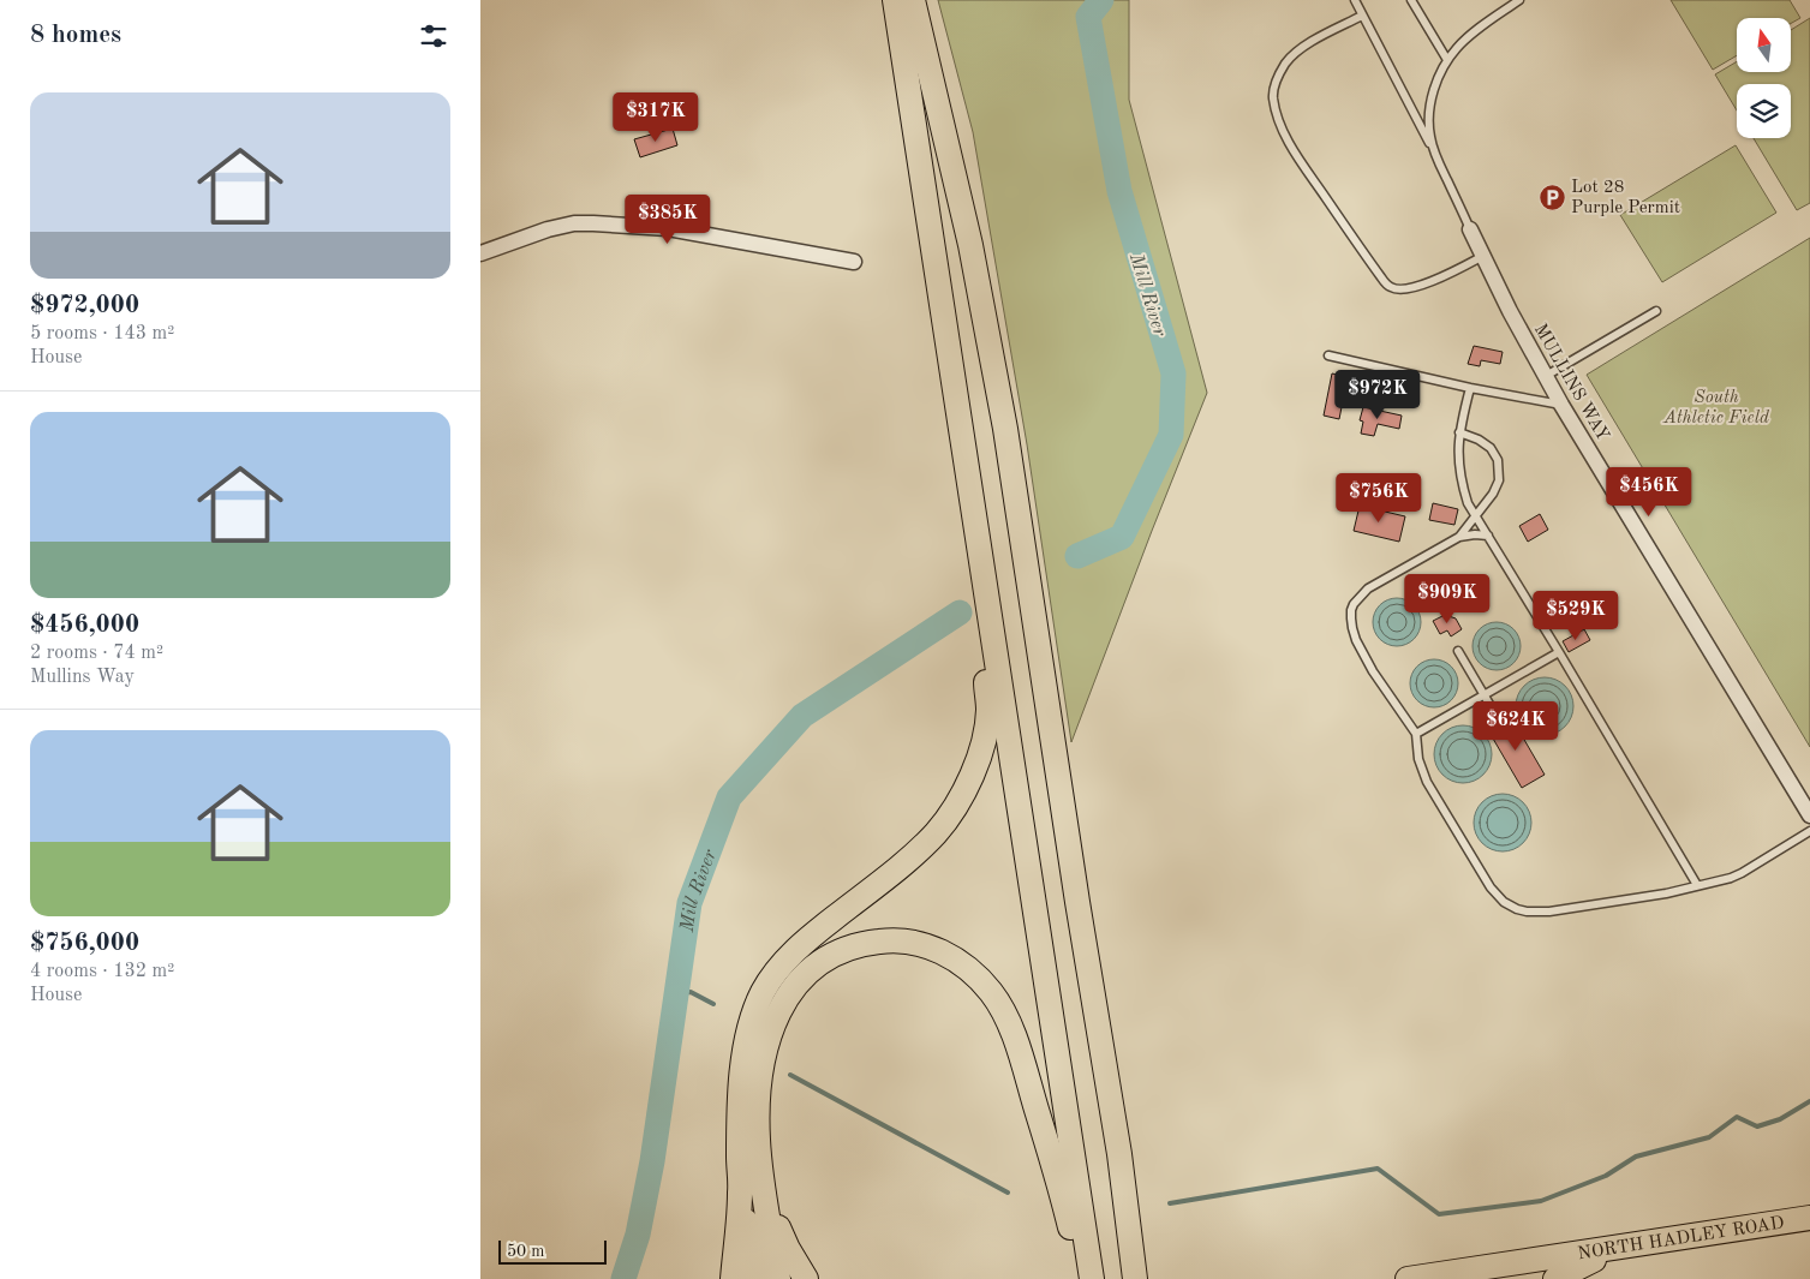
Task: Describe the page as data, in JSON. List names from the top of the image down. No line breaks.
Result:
{"streets":{"main road":["NORTH HADLEY ROAD"],"street":["MULLINS WAY"]},"water":["Mill River"],"parks":["South Athletic Field"],"places":{"parking":["Lot 28 Purple Permit"]},"scale_bar":"50 m","north":"top","page":{"heading":"8 homes","list":[{"name":"$972,000","note":"5 rooms · 143 m² · House"},{"name":"$456,000","note":"2 rooms · 74 m² · Mullins Way"},{"name":"$756,000","note":"4 rooms · 132 m² · House"}],"price":["$317K","$385K","$972K","$456K","$756K","$909K","$529K","$624K"],"scale":"50 m"}}
